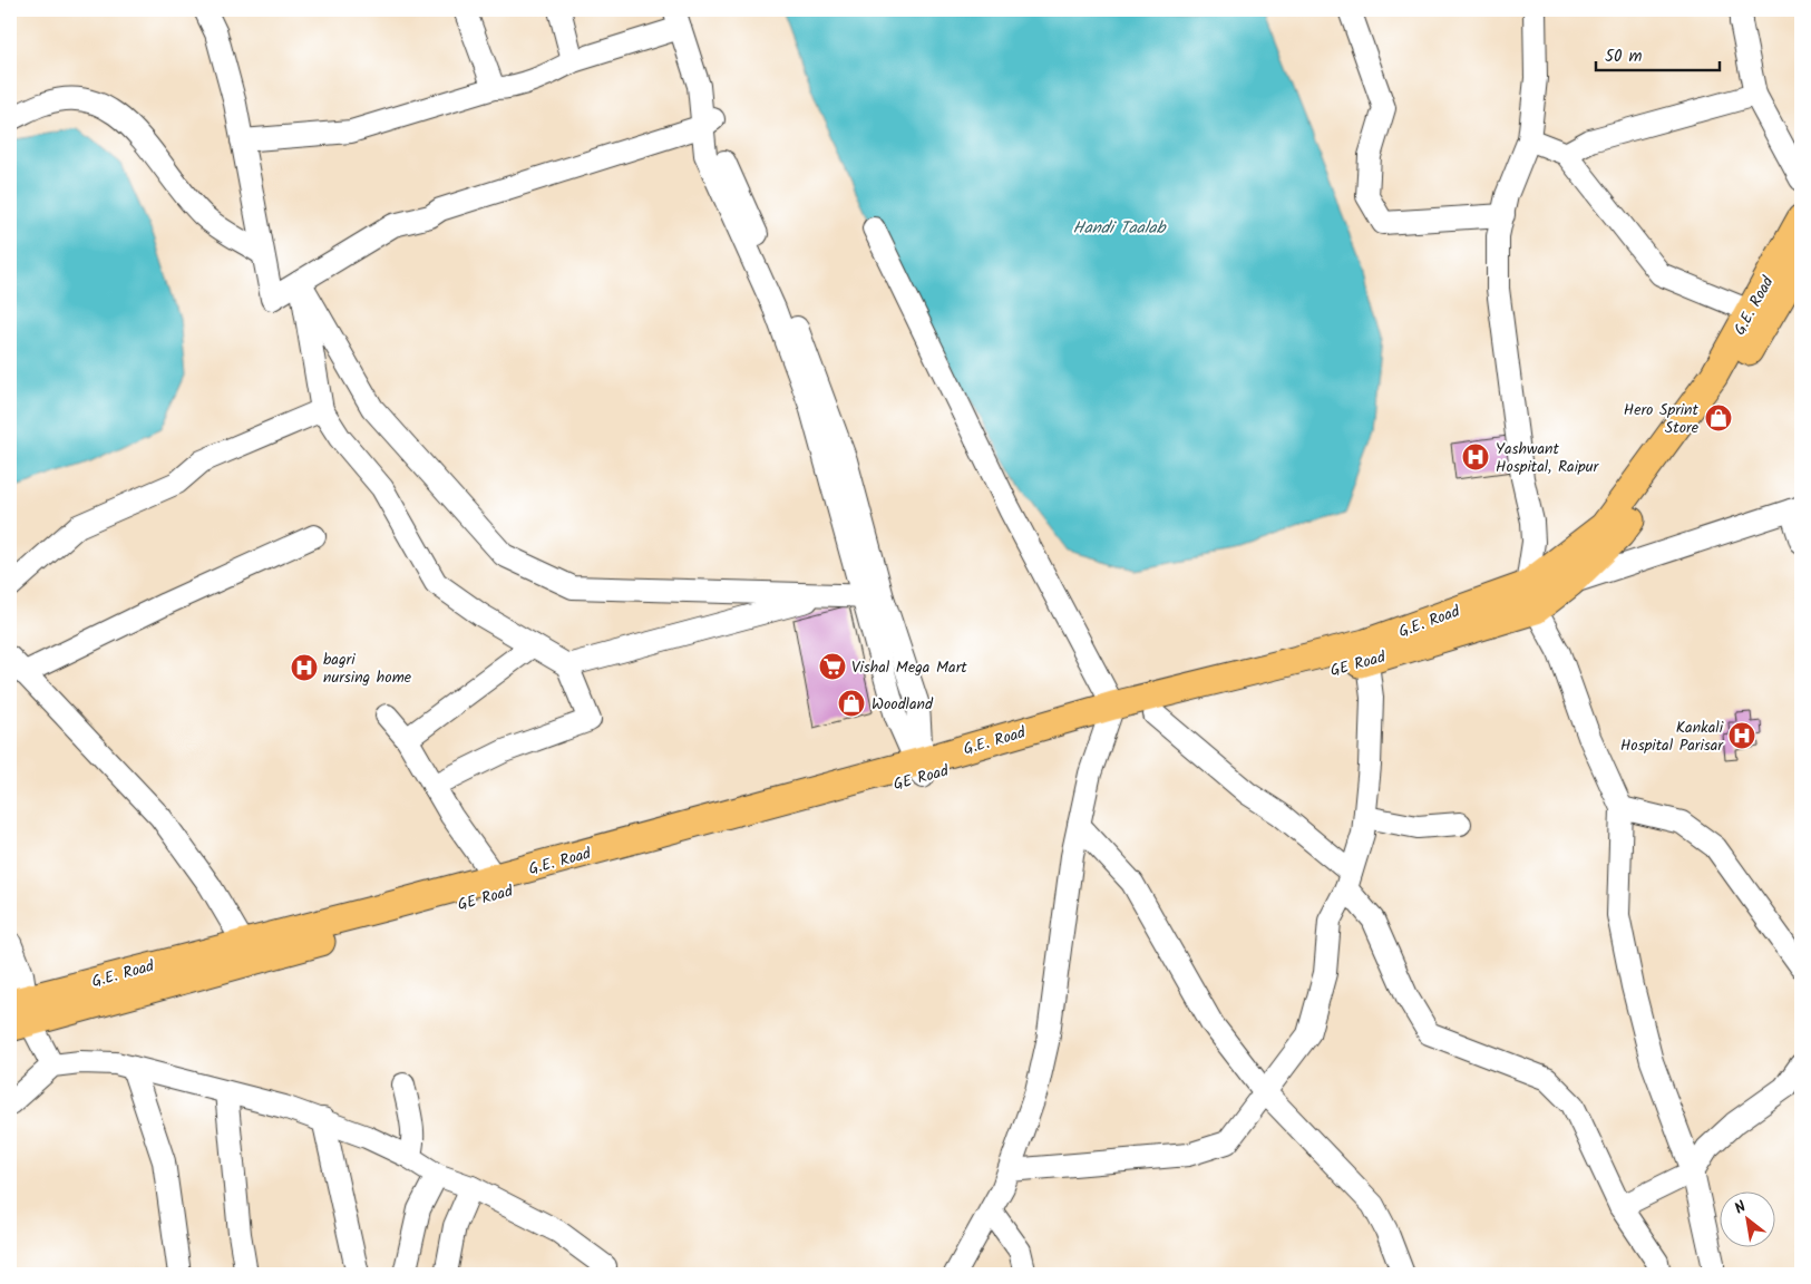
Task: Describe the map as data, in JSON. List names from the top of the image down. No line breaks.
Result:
{"streets":{"main road":["G.E. Road","GE Road"]},"crossings":[["G.E. Road","GE Road"]],"water":["Handi Taalab"],"places":{"shop":["Hero Sprint Store","Woodland"],"hospital":["Yashwant Hospital, Raipur","bagri nursing home","Kankali Hospital Parisar"],"supermarket":["Vishal Mega Mart"]},"scale_bar":"50 m","north":"top left"}
